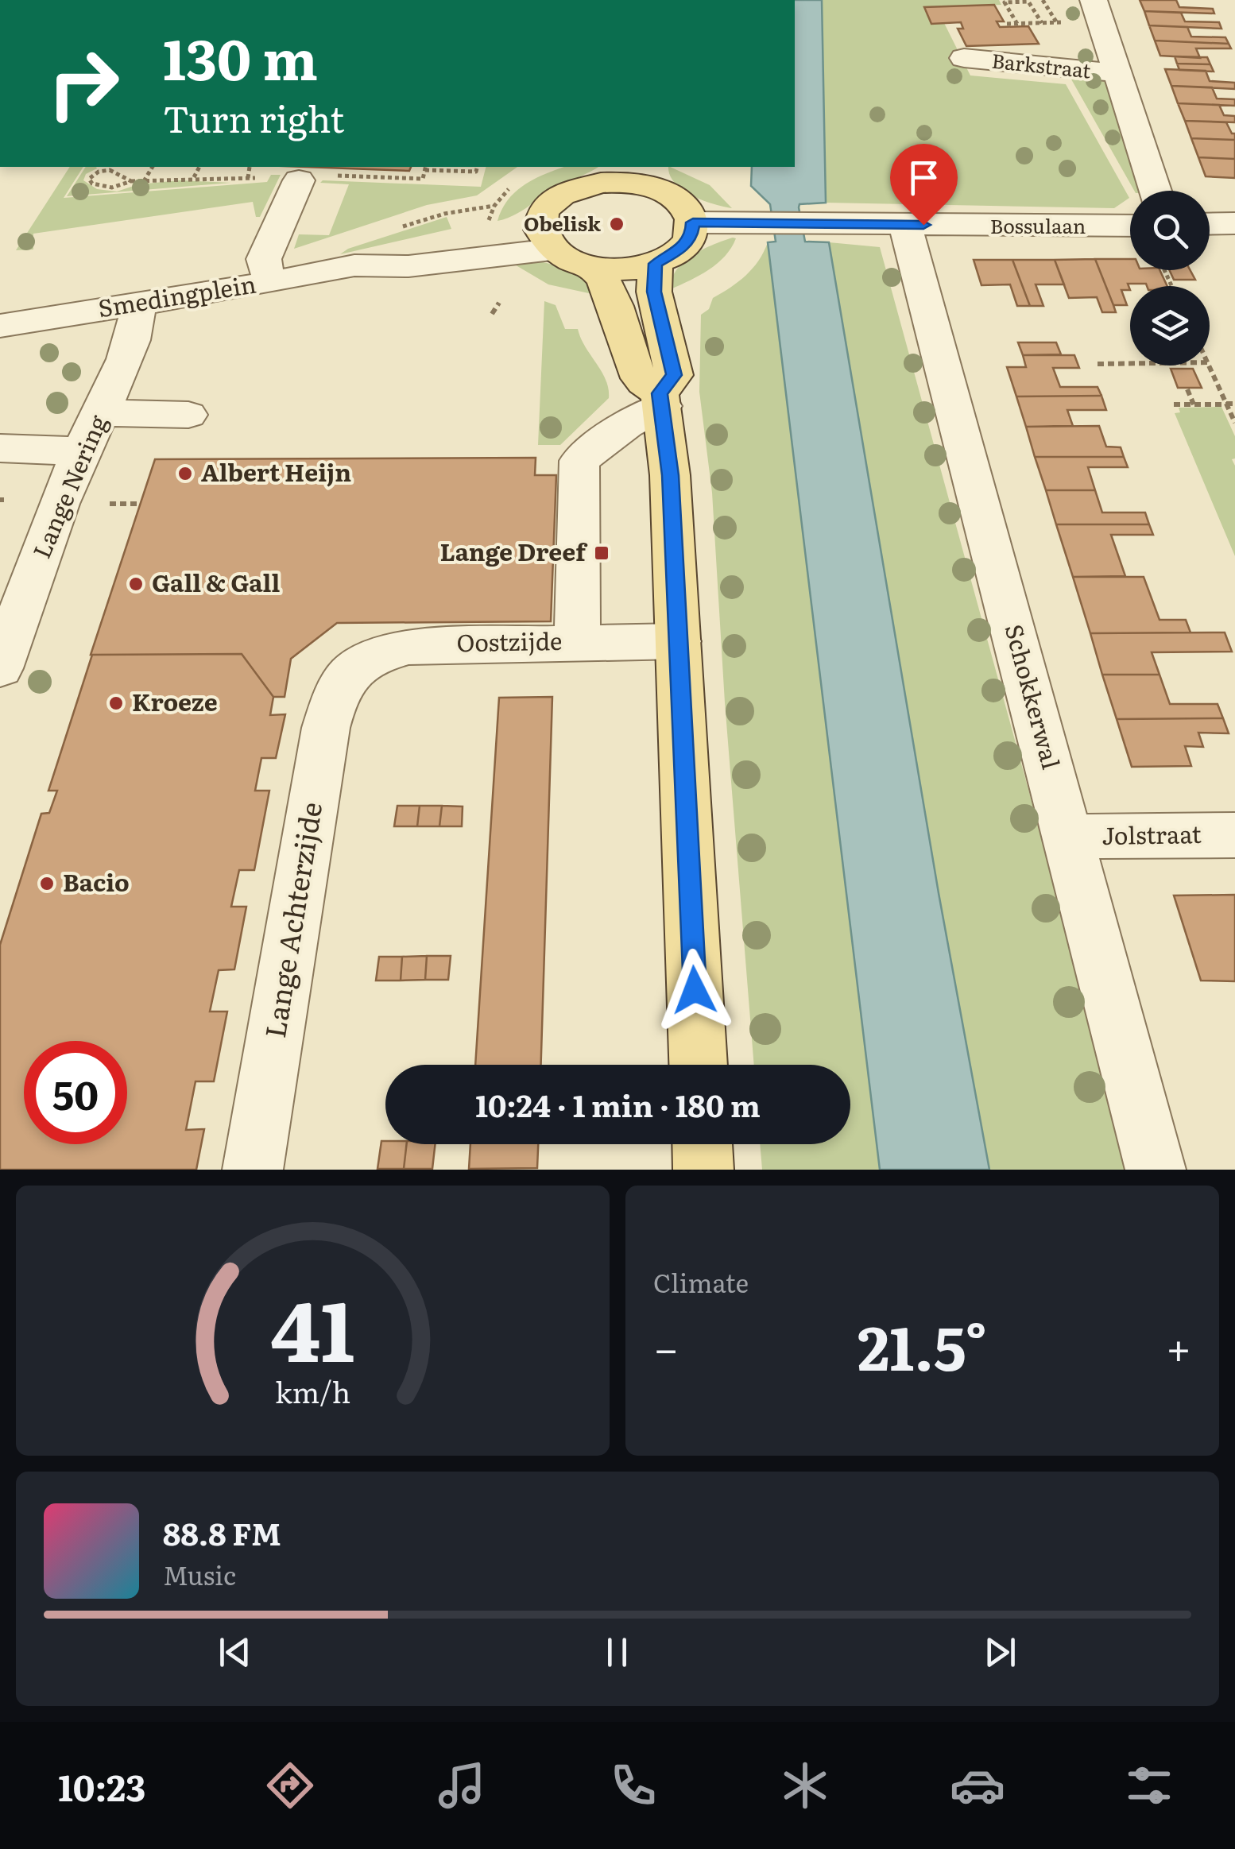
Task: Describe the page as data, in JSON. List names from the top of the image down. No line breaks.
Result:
{"streets":{"street":["Barkstraat","Bossulaan","Smedingplein","Lange Nering","Oostzijde","Schokkerwal","Jolstraat","Lange Achterzijde"]},"crossings":[["Bossulaan","Smedingplein"],["Bossulaan","Schokkerwal"],["Smedingplein","Lange Nering"],["Oostzijde","Lange Achterzijde"],["Schokkerwal","Jolstraat"]],"places":{"other":["Obelisk","Albert Heijn","Gall & Gall","Kroeze","Bacio"],"transit":["Lange Dreef"]},"page":{"turn":["130 m","Turn right"],"limit":"50","trip":"10:24 · 1 min · 180 m","tile":"Climate","heat":["−","21.5°","+"],"song":["88.8 FM","Music"],"tabs":"10:23","gauge":["41","km/h"]}}
